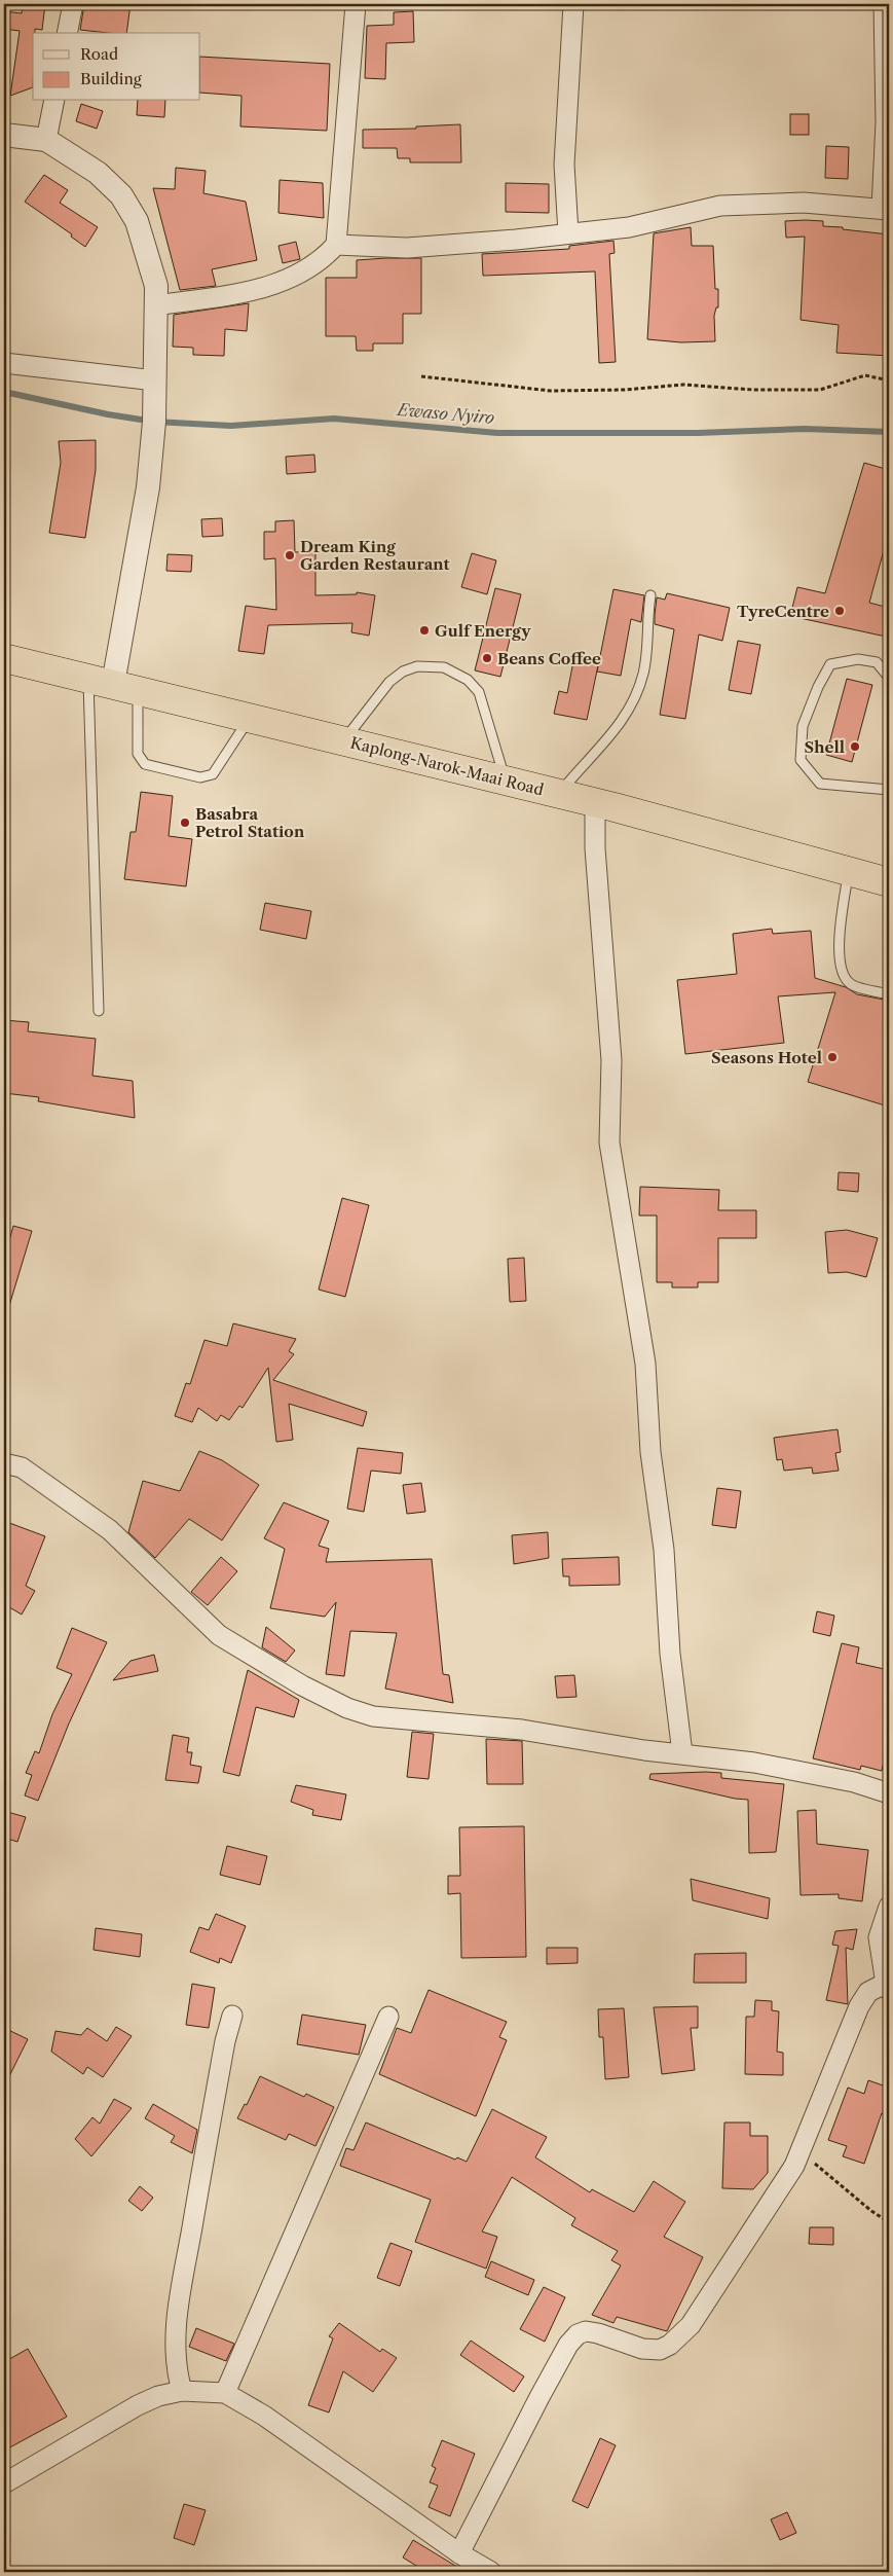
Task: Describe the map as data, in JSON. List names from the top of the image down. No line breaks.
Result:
{"streets":{"highway":["Kaplong-Narok-Maai Road"]},"water":["Ewaso Nyiro"],"places":["Dream King Garden Restaurant","TyreCentre","Gulf Energy","Beans Coffee","Shell","Basabra Petrol Station","Seasons Hotel"],"legend":["Road","Building"]}
